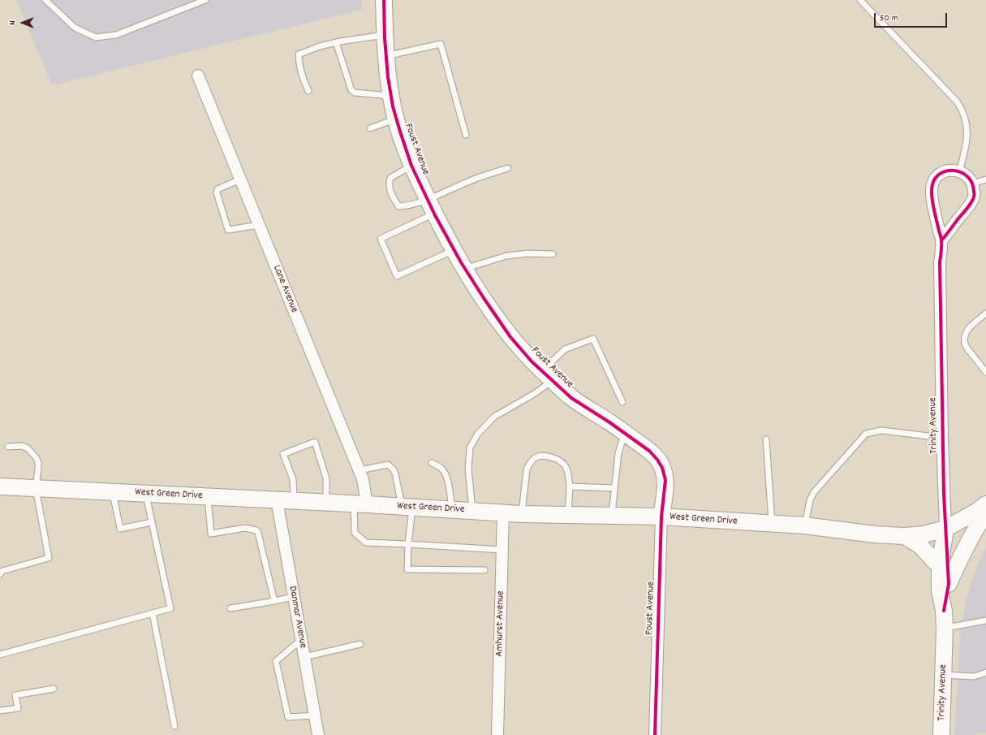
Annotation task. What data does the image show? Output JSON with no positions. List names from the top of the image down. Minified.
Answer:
{"streets":{"main road":["Foust Avenue","Trinity Avenue","West Green Drive"],"street":["Lane Avenue","Danmar Avenue","Amhurst Avenue"]},"crossings":[["Foust Avenue","West Green Drive"],["Lane Avenue","West Green Drive"],["Trinity Avenue","West Green Drive"],["West Green Drive","Danmar Avenue"],["West Green Drive","Amhurst Avenue"]],"scale_bar":"50 m","north":"left"}
